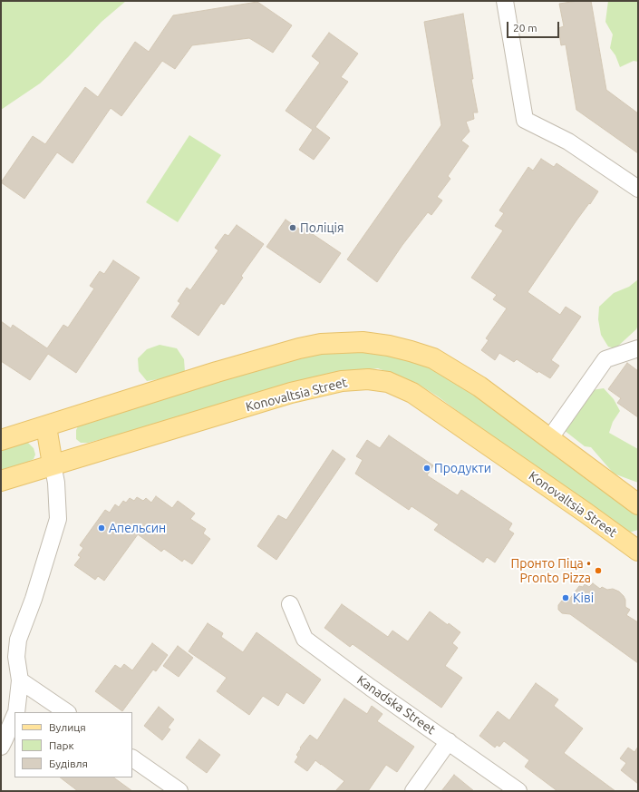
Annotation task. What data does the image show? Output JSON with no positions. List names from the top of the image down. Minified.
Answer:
{"streets":{"main road":["Konovaltsia Street"],"street":["Kanadska Street"]},"places":["Поліція","Продукти","Апельсин","Пронто Піца • Pronto Pizza","Ківі"],"legend":["Вулиця","Парк","Будівля"],"scale_bar":"20 m"}
